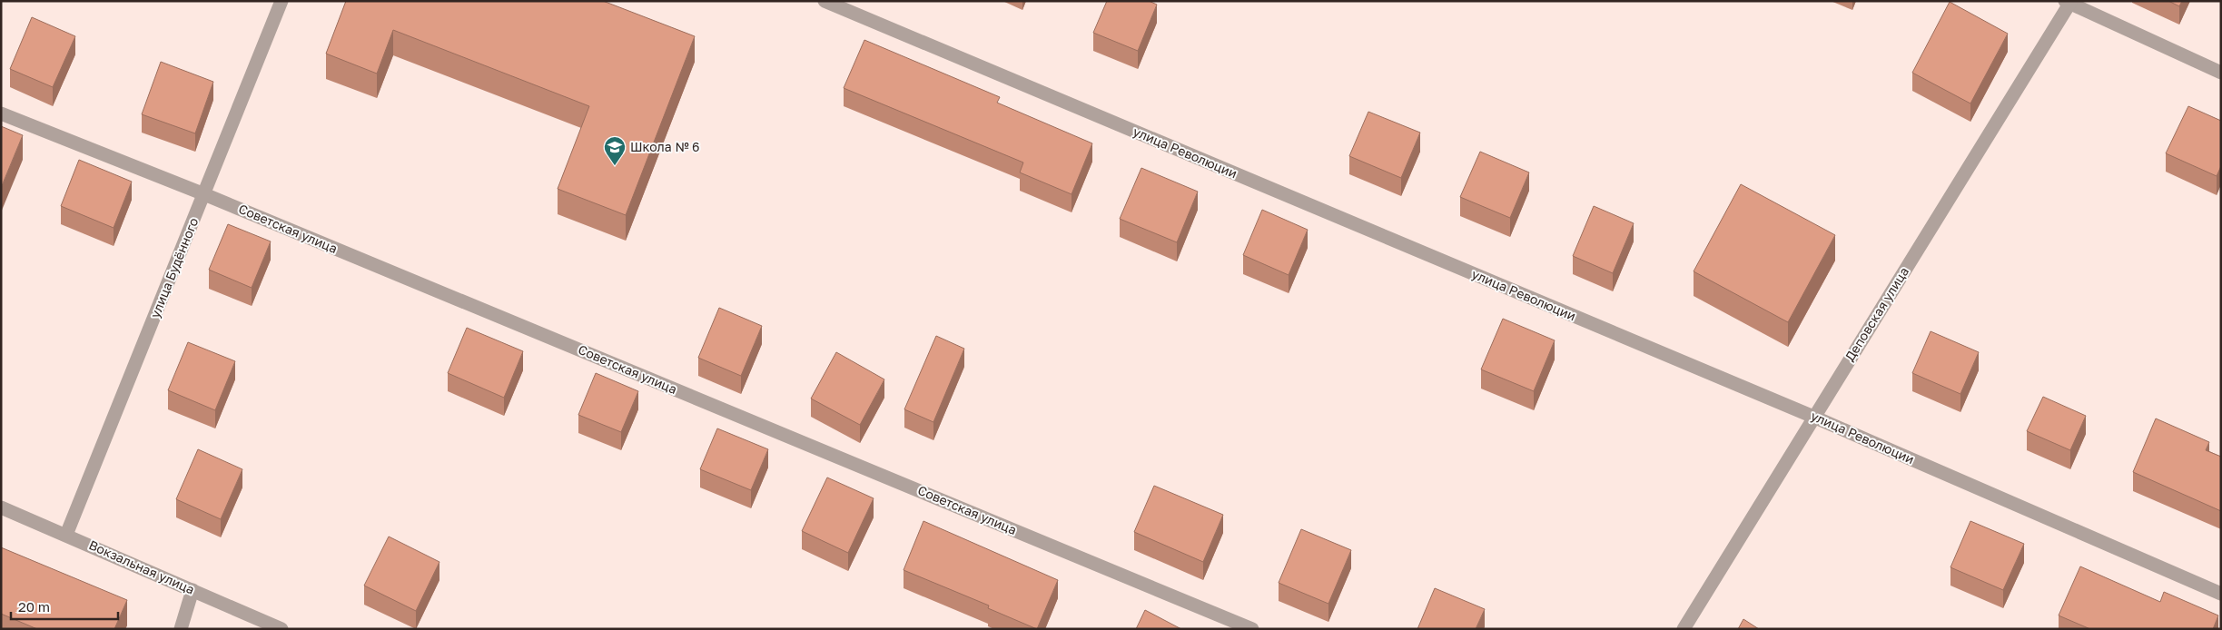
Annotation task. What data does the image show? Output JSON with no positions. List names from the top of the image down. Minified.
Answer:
{"streets":{"street":["улица Революции","Советская улица","улица Будённого","Деповская улица","Вокзальная улица"]},"crossings":[["улица Революции","Деповская улица"],["Советская улица","улица Будённого"],["улица Будённого","Вокзальная улица"]],"places":{"school or university":["Школа № 6"]},"scale_bar":"20 m"}
